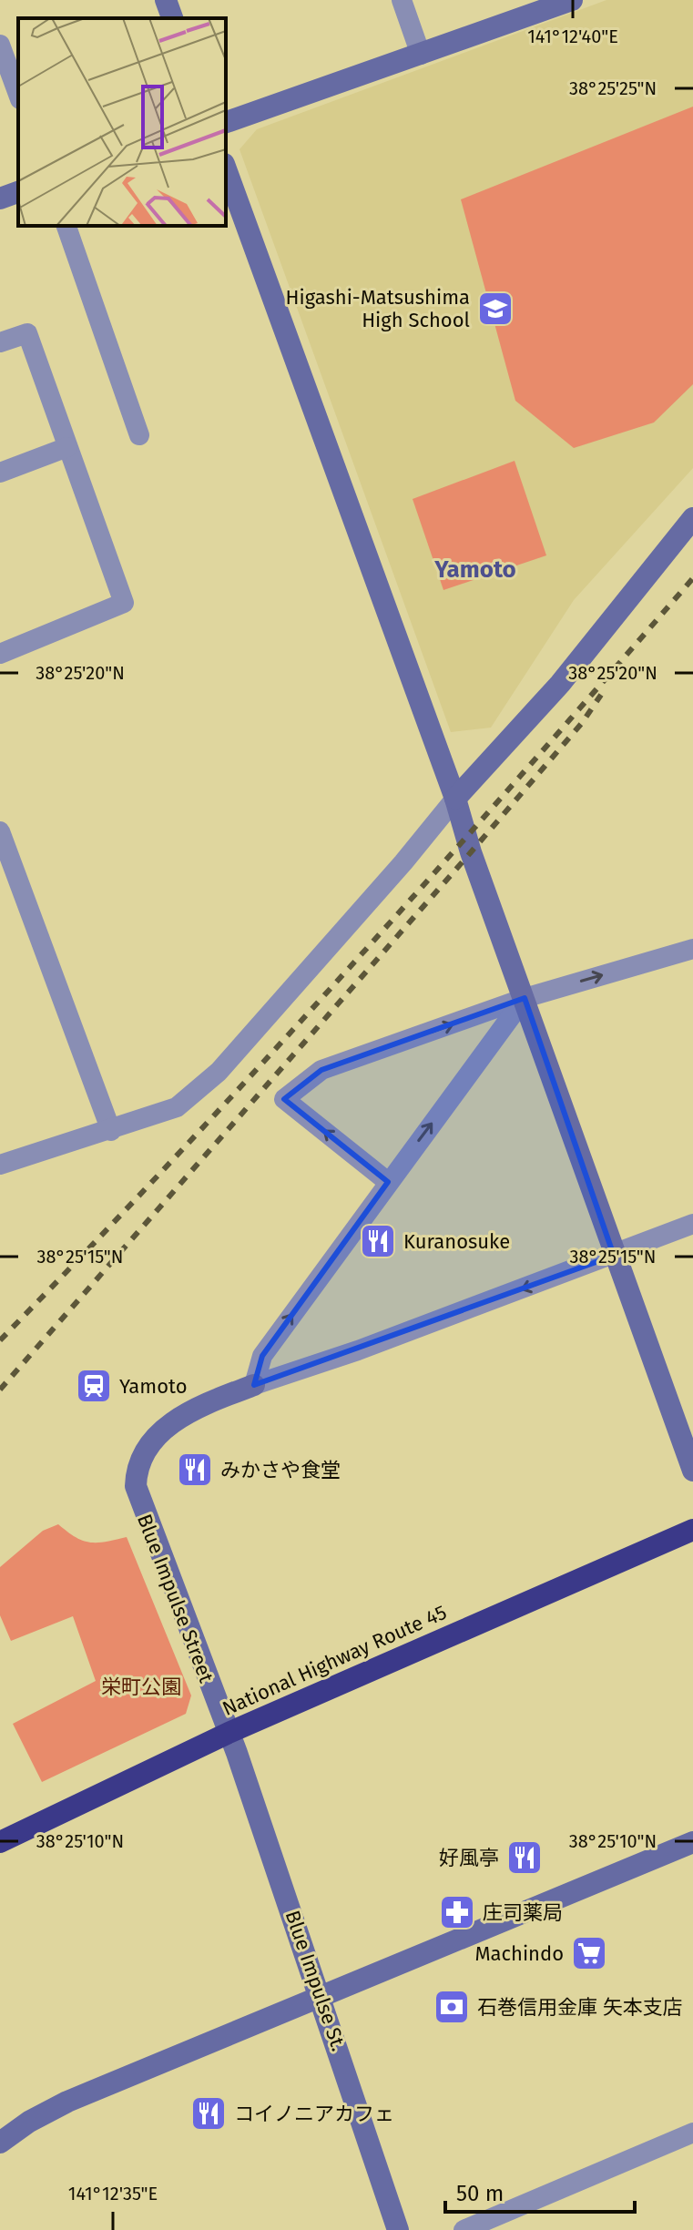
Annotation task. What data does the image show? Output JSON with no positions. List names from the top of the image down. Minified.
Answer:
{"streets":{"highway":["National Highway Route 45"],"street":["Blue Impulse Street","Blue Impulse St."]},"crossings":[["Blue Impulse Street","National Highway Route 45"],["Blue Impulse Street","Blue Impulse St."],["National Highway Route 45","Blue Impulse St."]],"districts":["Yamoto"],"parks":["栄町公園"],"places":{"school or university":["Higashi-Matsushima High School"],"restaurant":["Kuranosuke","みかさや食堂","好風亭","コイノニアカフェ"],"station":["Yamoto"],"pharmacy":["庄司薬局"],"supermarket":["Machindo"],"bank":["石巻信用金庫 矢本支店"]},"scale_bar":"50 m","coordinates":["141°12'40\"E","38°25'25\"N","38°25'20\"N","38°25'15\"N","38°25'10\"N","141°12'35\"E"]}
